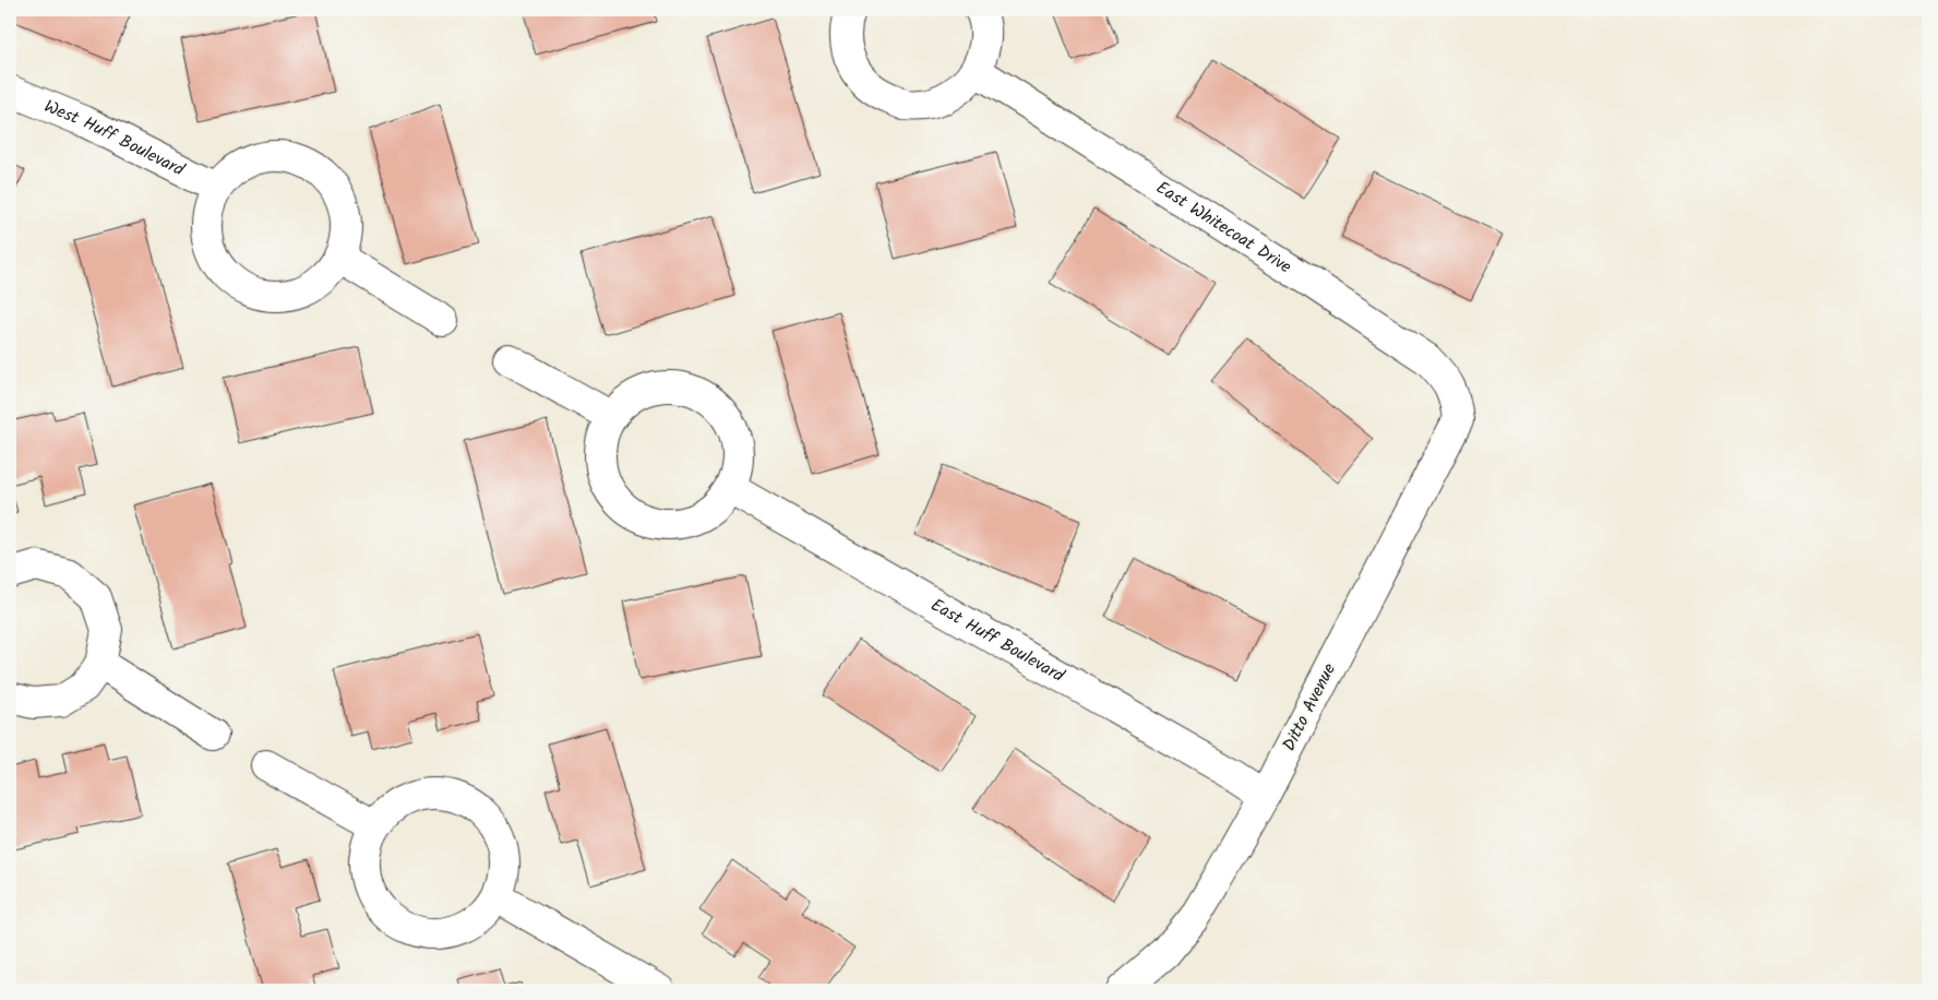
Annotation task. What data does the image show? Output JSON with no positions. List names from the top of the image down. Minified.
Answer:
{"streets":{"street":["West Huff Boulevard","East Whitecoat Drive","East Huff Boulevard","Ditto Avenue"]},"crossings":[["East Whitecoat Drive","Ditto Avenue"],["East Huff Boulevard","Ditto Avenue"]]}
